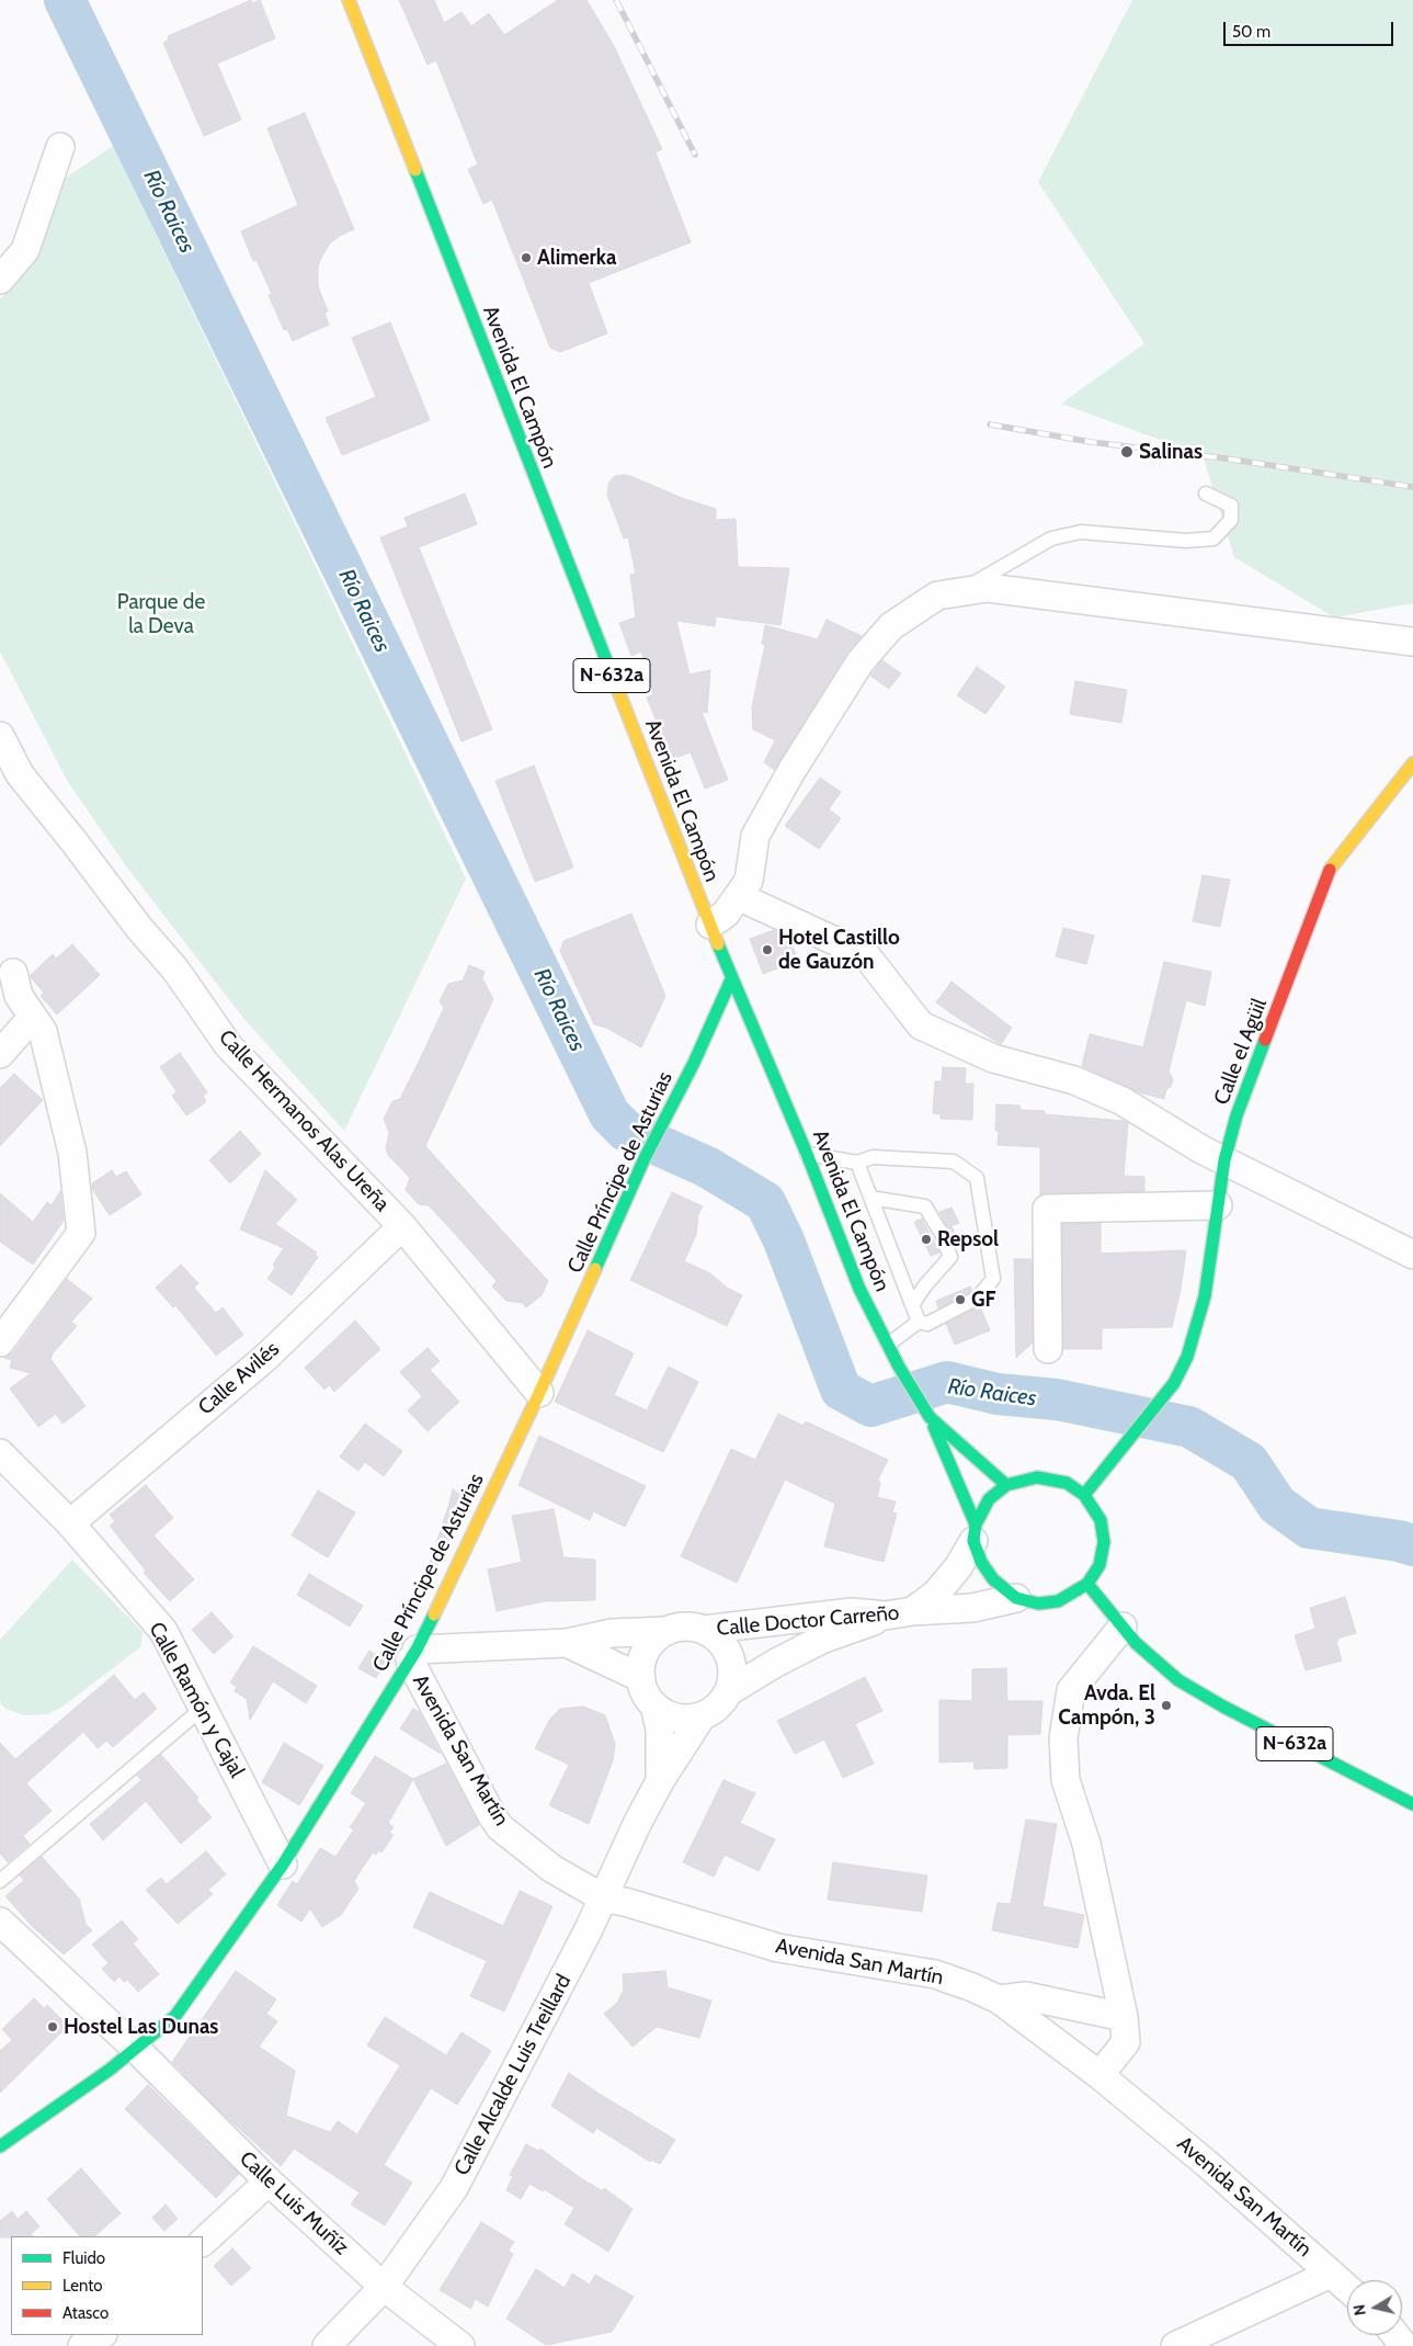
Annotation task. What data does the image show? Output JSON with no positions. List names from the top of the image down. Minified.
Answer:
{"streets":{"main road":["Avenida El Campón","N-632a","Calle el Agüil","Calle Príncipe de Asturias"],"street":["Calle Hermanos Alas Ureña","Calle Avilés","Calle Doctor Carreño","Calle Ramón y Cajal","Avenida San Martín","Calle Alcalde Luis Treillard","Calle Luis Muñíz"]},"crossings":[["Avenida El Campón","N-632a"],["Avenida El Campón","Calle el Agüil"],["Avenida El Campón","Calle Príncipe de Asturias"],["N-632a","Calle el Agüil"],["Calle Hermanos Alas Ureña","Calle Príncipe de Asturias"],["Calle Hermanos Alas Ureña","Calle Avilés"],["Calle Príncipe de Asturias","Calle Ramón y Cajal"],["Calle Príncipe de Asturias","Avenida San Martín"],["Calle Príncipe de Asturias","Calle Luis Muñíz"],["Calle Avilés","Calle Ramón y Cajal"],["Calle Doctor Carreño","Calle Alcalde Luis Treillard"],["Avenida San Martín","Calle Alcalde Luis Treillard"],["Calle Alcalde Luis Treillard","Calle Luis Muñíz"]],"water":["Río Raices"],"parks":["Parque de la Deva"],"places":["Alimerka","Salinas","Hotel Castillo de Gauzón","Repsol","GF","Avda. El Campón, 3","Hostel Las Dunas"],"legend":["Fluido","Lento","Atasco"],"scale_bar":"50 m","north":"left"}
